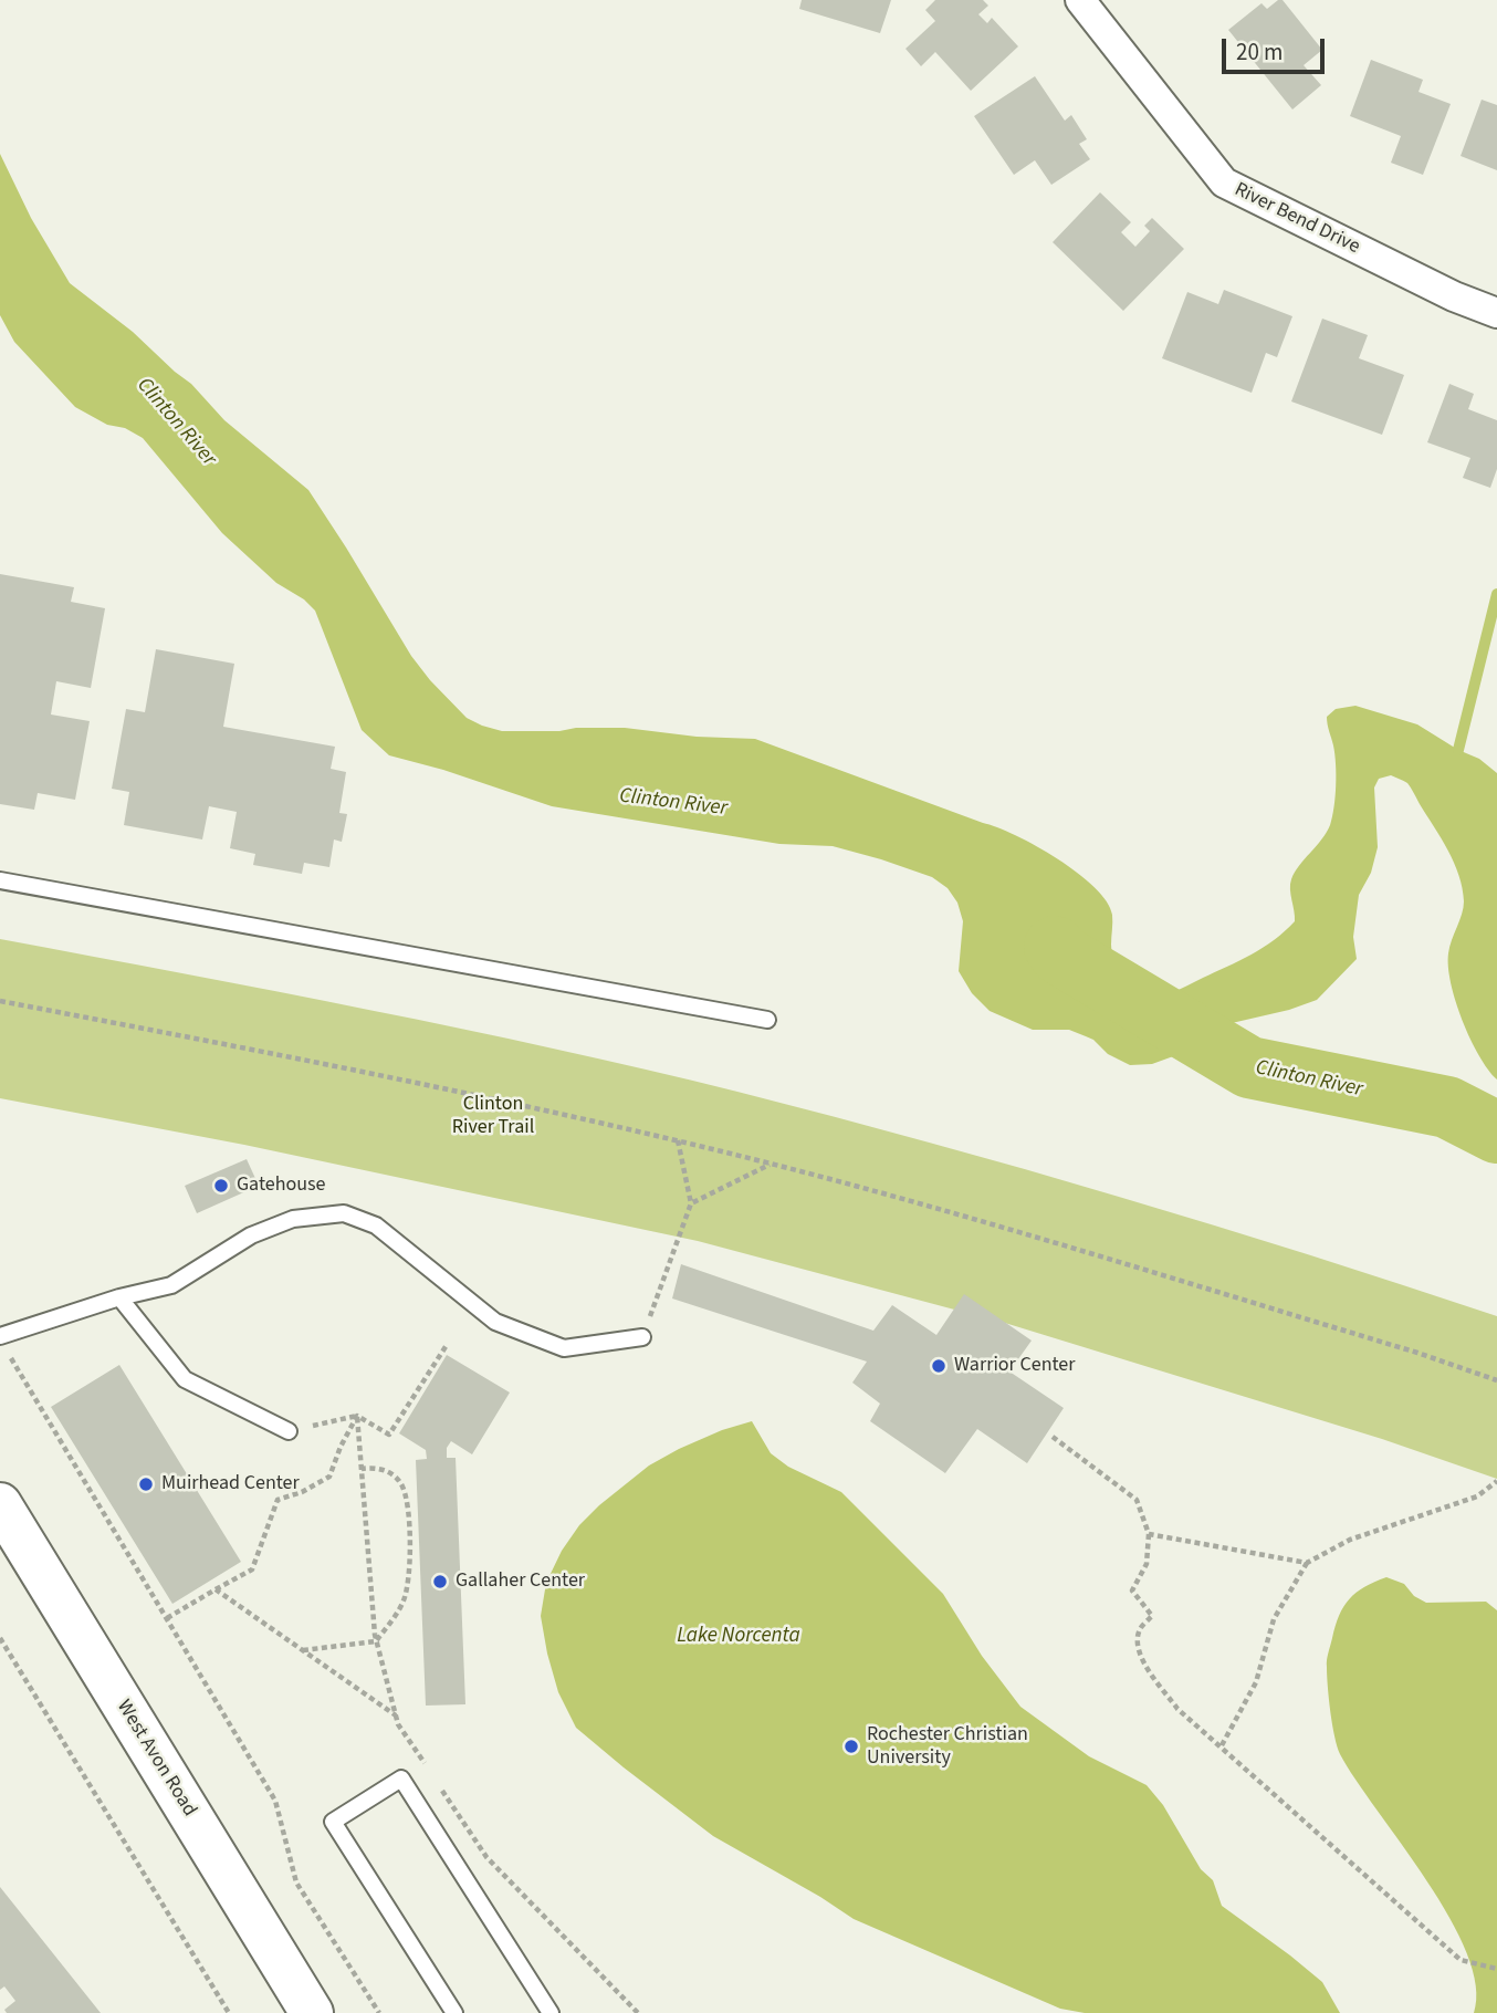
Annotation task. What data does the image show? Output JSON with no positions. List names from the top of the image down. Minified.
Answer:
{"streets":{"main road":["West Avon Road"],"street":["River Bend Drive"]},"water":["Clinton River","Lake Norcenta"],"parks":["Clinton River Trail"],"places":["Gatehouse","Warrior Center","Muirhead Center","Gallaher Center","Rochester Christian University"],"scale_bar":"20 m"}
